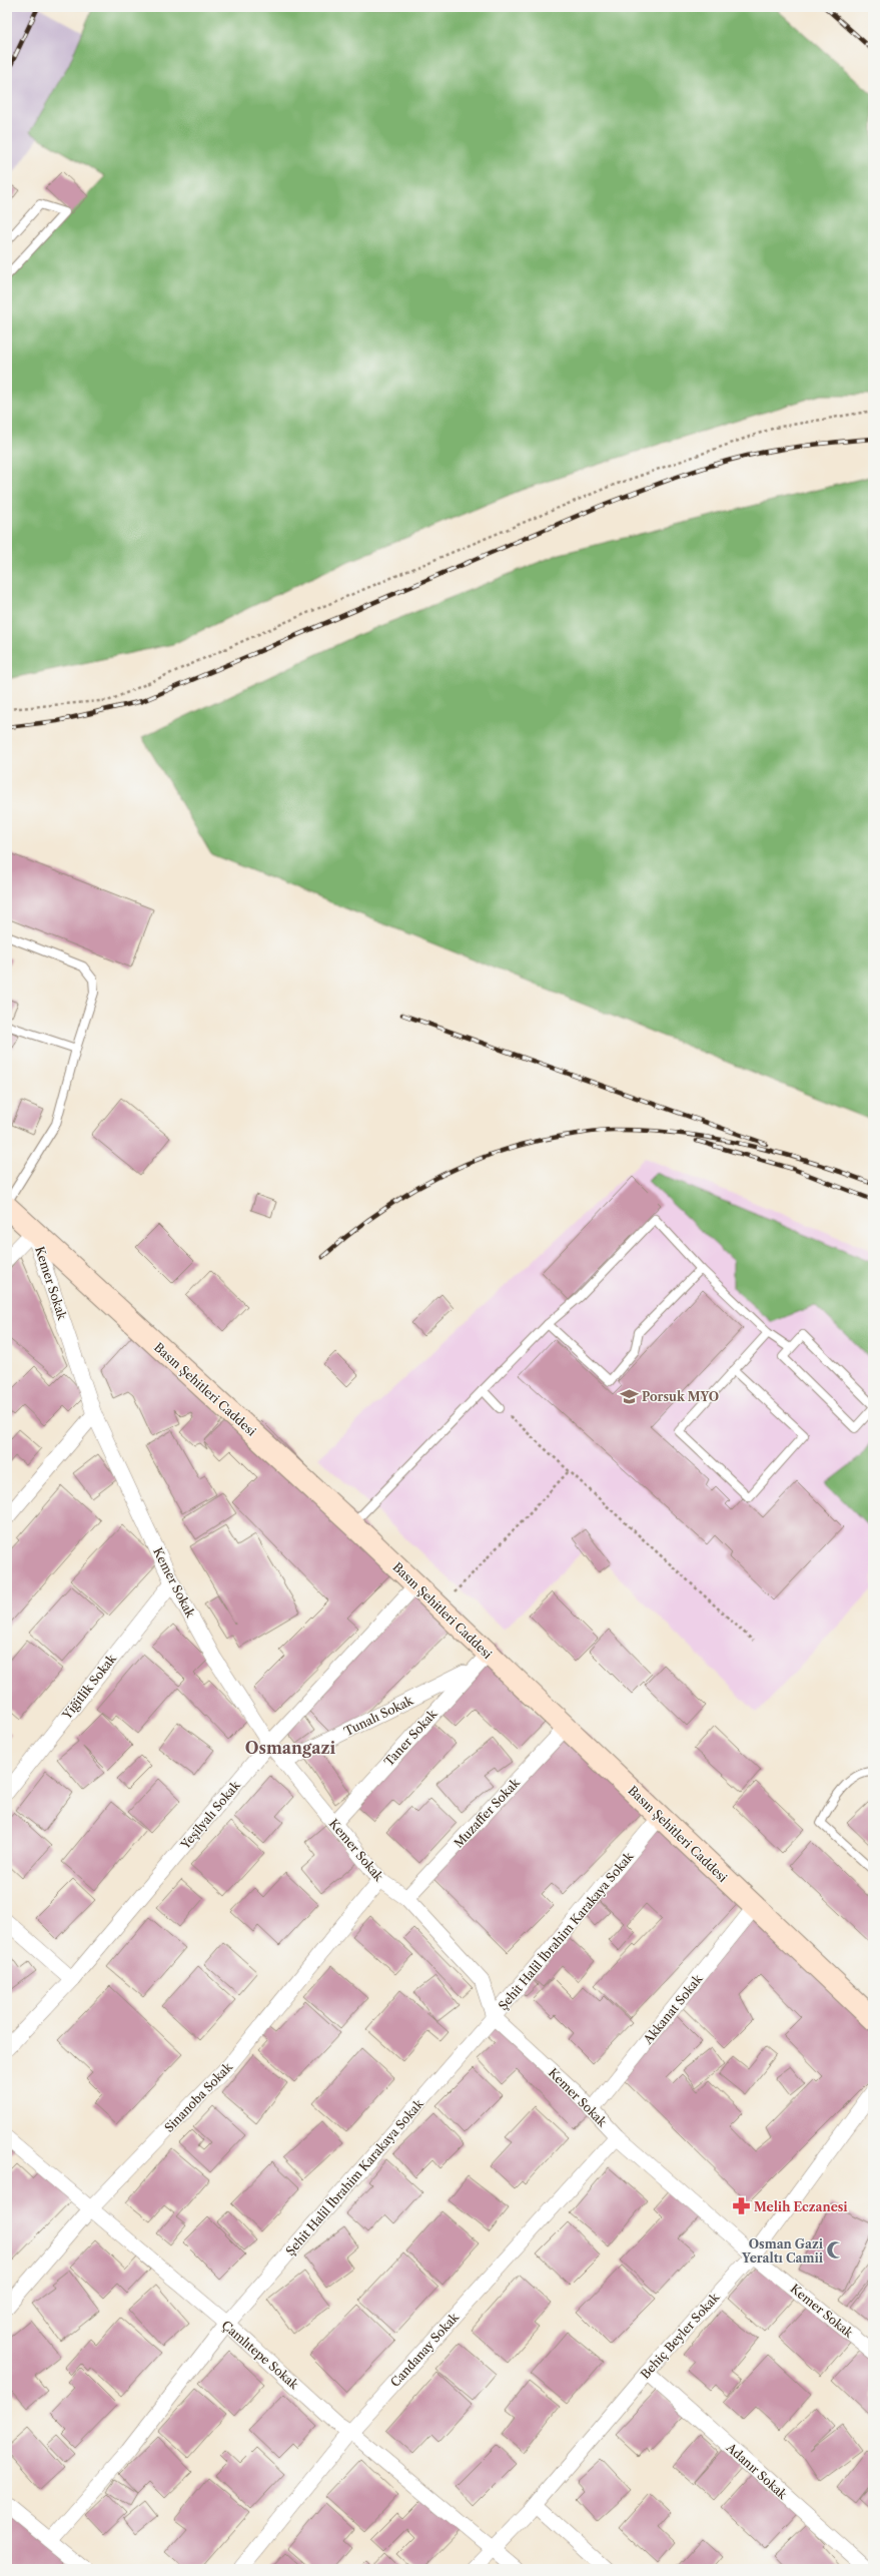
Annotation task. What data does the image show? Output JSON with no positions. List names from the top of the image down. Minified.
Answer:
{"streets":{"main road":["Basın Şehitleri Caddesi"],"street":["Kemer Sokak","Yiğitlik Sokak","Tunalı Sokak","Taner Sokak","Muzaffer Sokak","Yeşilyalı Sokak","Şehit Halil İbrahim Karakaya Sokak","Akkanat Sokak","Sinanoba Sokak","Behiç Beyler Sokak","Candanay Sokak","Çamlıtepe Sokak","Adanır Sokak"]},"crossings":[["Kemer Sokak","Basın Şehitleri Caddesi"],["Kemer Sokak","Yiğitlik Sokak"],["Kemer Sokak","Tunalı Sokak"],["Kemer Sokak","Taner Sokak"],["Kemer Sokak","Muzaffer Sokak"],["Kemer Sokak","Yeşilyalı Sokak"],["Kemer Sokak","Şehit Halil İbrahim Karakaya Sokak"],["Kemer Sokak","Akkanat Sokak"],["Kemer Sokak","Sinanoba Sokak"],["Kemer Sokak","Behiç Beyler Sokak"],["Kemer Sokak","Candanay Sokak"],["Basın Şehitleri Caddesi","Taner Sokak"],["Basın Şehitleri Caddesi","Muzaffer Sokak"],["Basın Şehitleri Caddesi","Yeşilyalı Sokak"],["Basın Şehitleri Caddesi","Şehit Halil İbrahim Karakaya Sokak"],["Basın Şehitleri Caddesi","Akkanat Sokak"],["Tunalı Sokak","Taner Sokak"],["Şehit Halil İbrahim Karakaya Sokak","Çamlıtepe Sokak"],["Sinanoba Sokak","Çamlıtepe Sokak"],["Behiç Beyler Sokak","Çamlıtepe Sokak"],["Behiç Beyler Sokak","Adanır Sokak"],["Candanay Sokak","Çamlıtepe Sokak"]],"districts":["Osmangazi"],"places":{"school or university":["Porsuk MYO"],"pharmacy":["Melih Eczanesi"],"mosque":["Osman Gazi Yeraltı Camii"]}}
